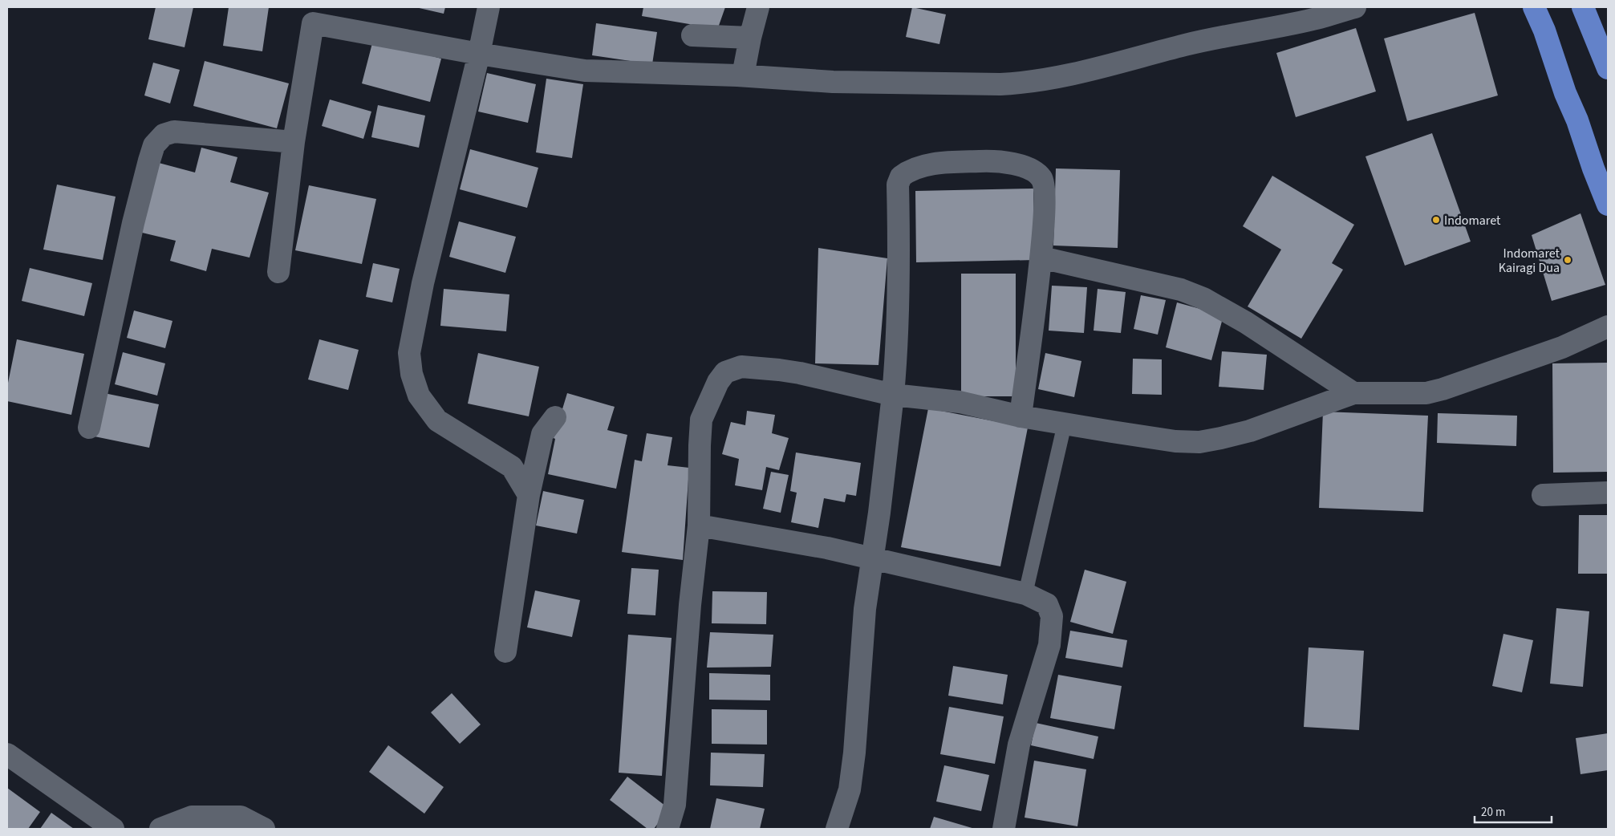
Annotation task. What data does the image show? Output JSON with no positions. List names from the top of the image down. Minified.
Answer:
{"places":["Indomaret","Indomaret Kairagi Dua"],"scale_bar":"20 m"}
